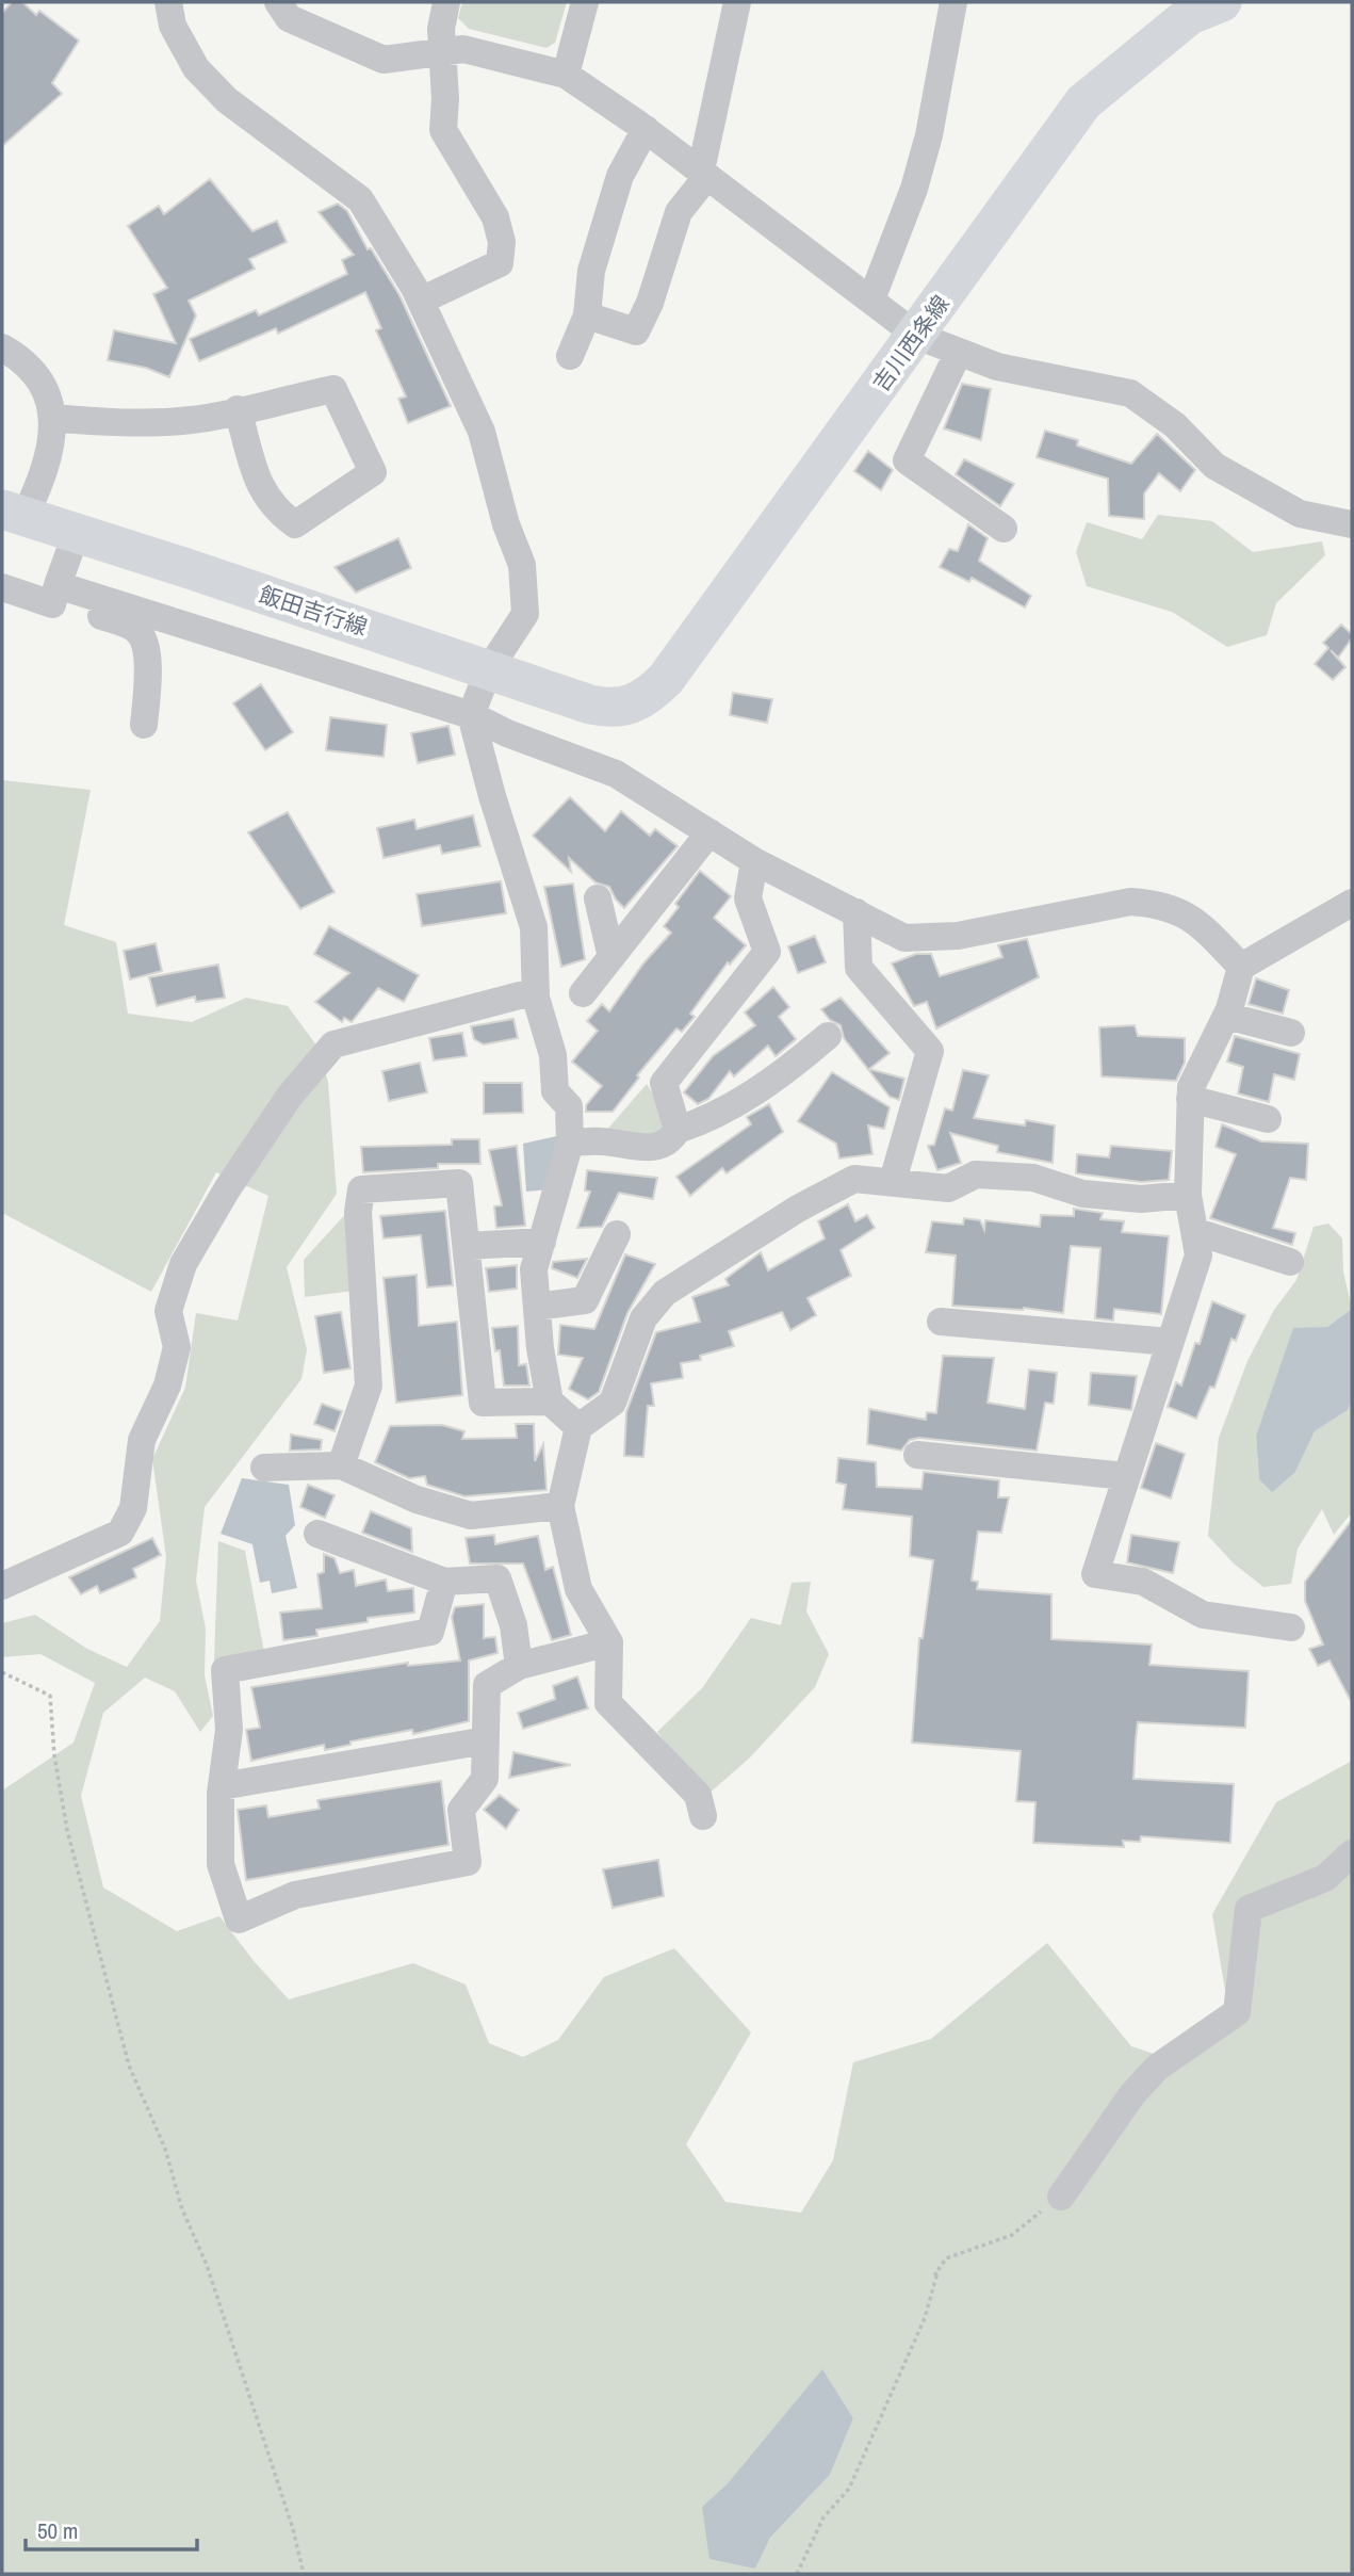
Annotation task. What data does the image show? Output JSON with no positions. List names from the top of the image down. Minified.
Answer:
{"streets":{"main road":["吉川西条線","飯田吉行線"]},"crossings":[["吉川西条線","飯田吉行線"]],"scale_bar":"50 m"}
